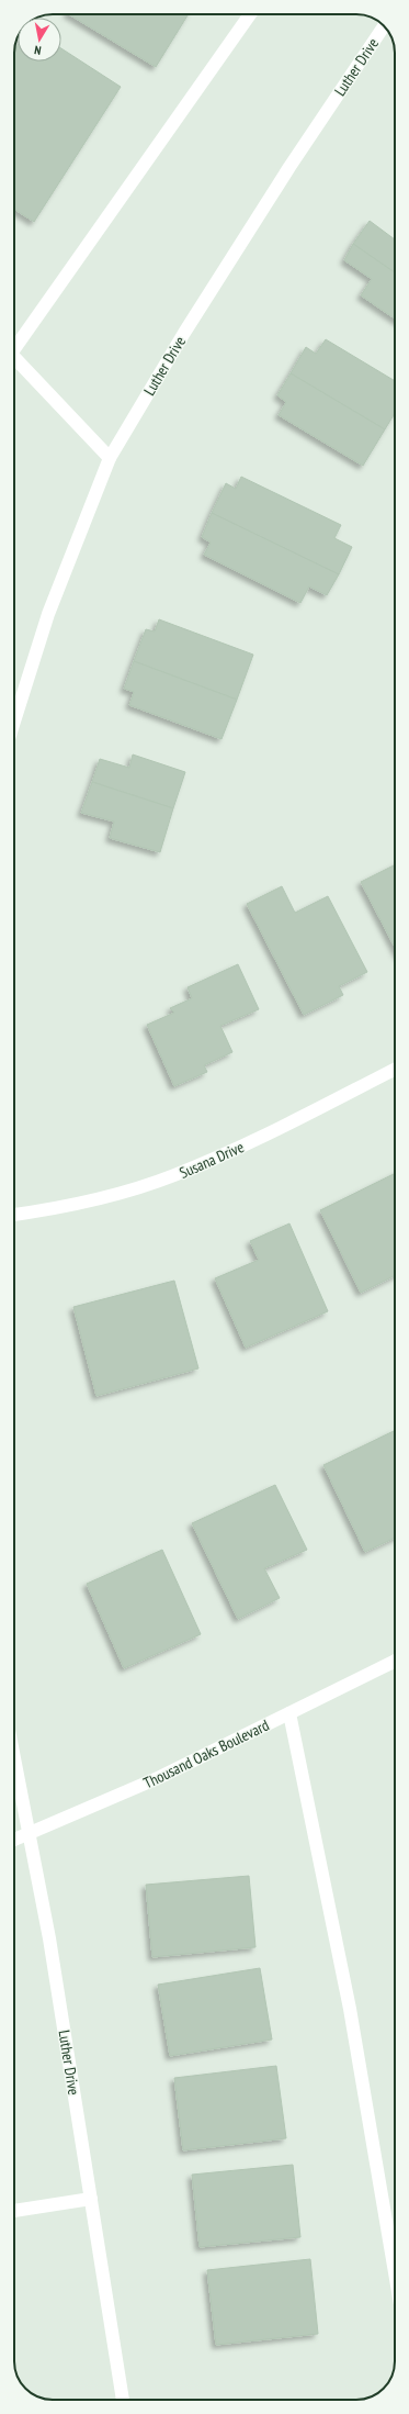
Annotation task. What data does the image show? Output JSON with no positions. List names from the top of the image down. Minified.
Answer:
{"streets":{"street":["Luther Drive","Susana Drive","Thousand Oaks Boulevard"]},"crossings":[["Luther Drive","Thousand Oaks Boulevard"]],"north":"bottom"}
